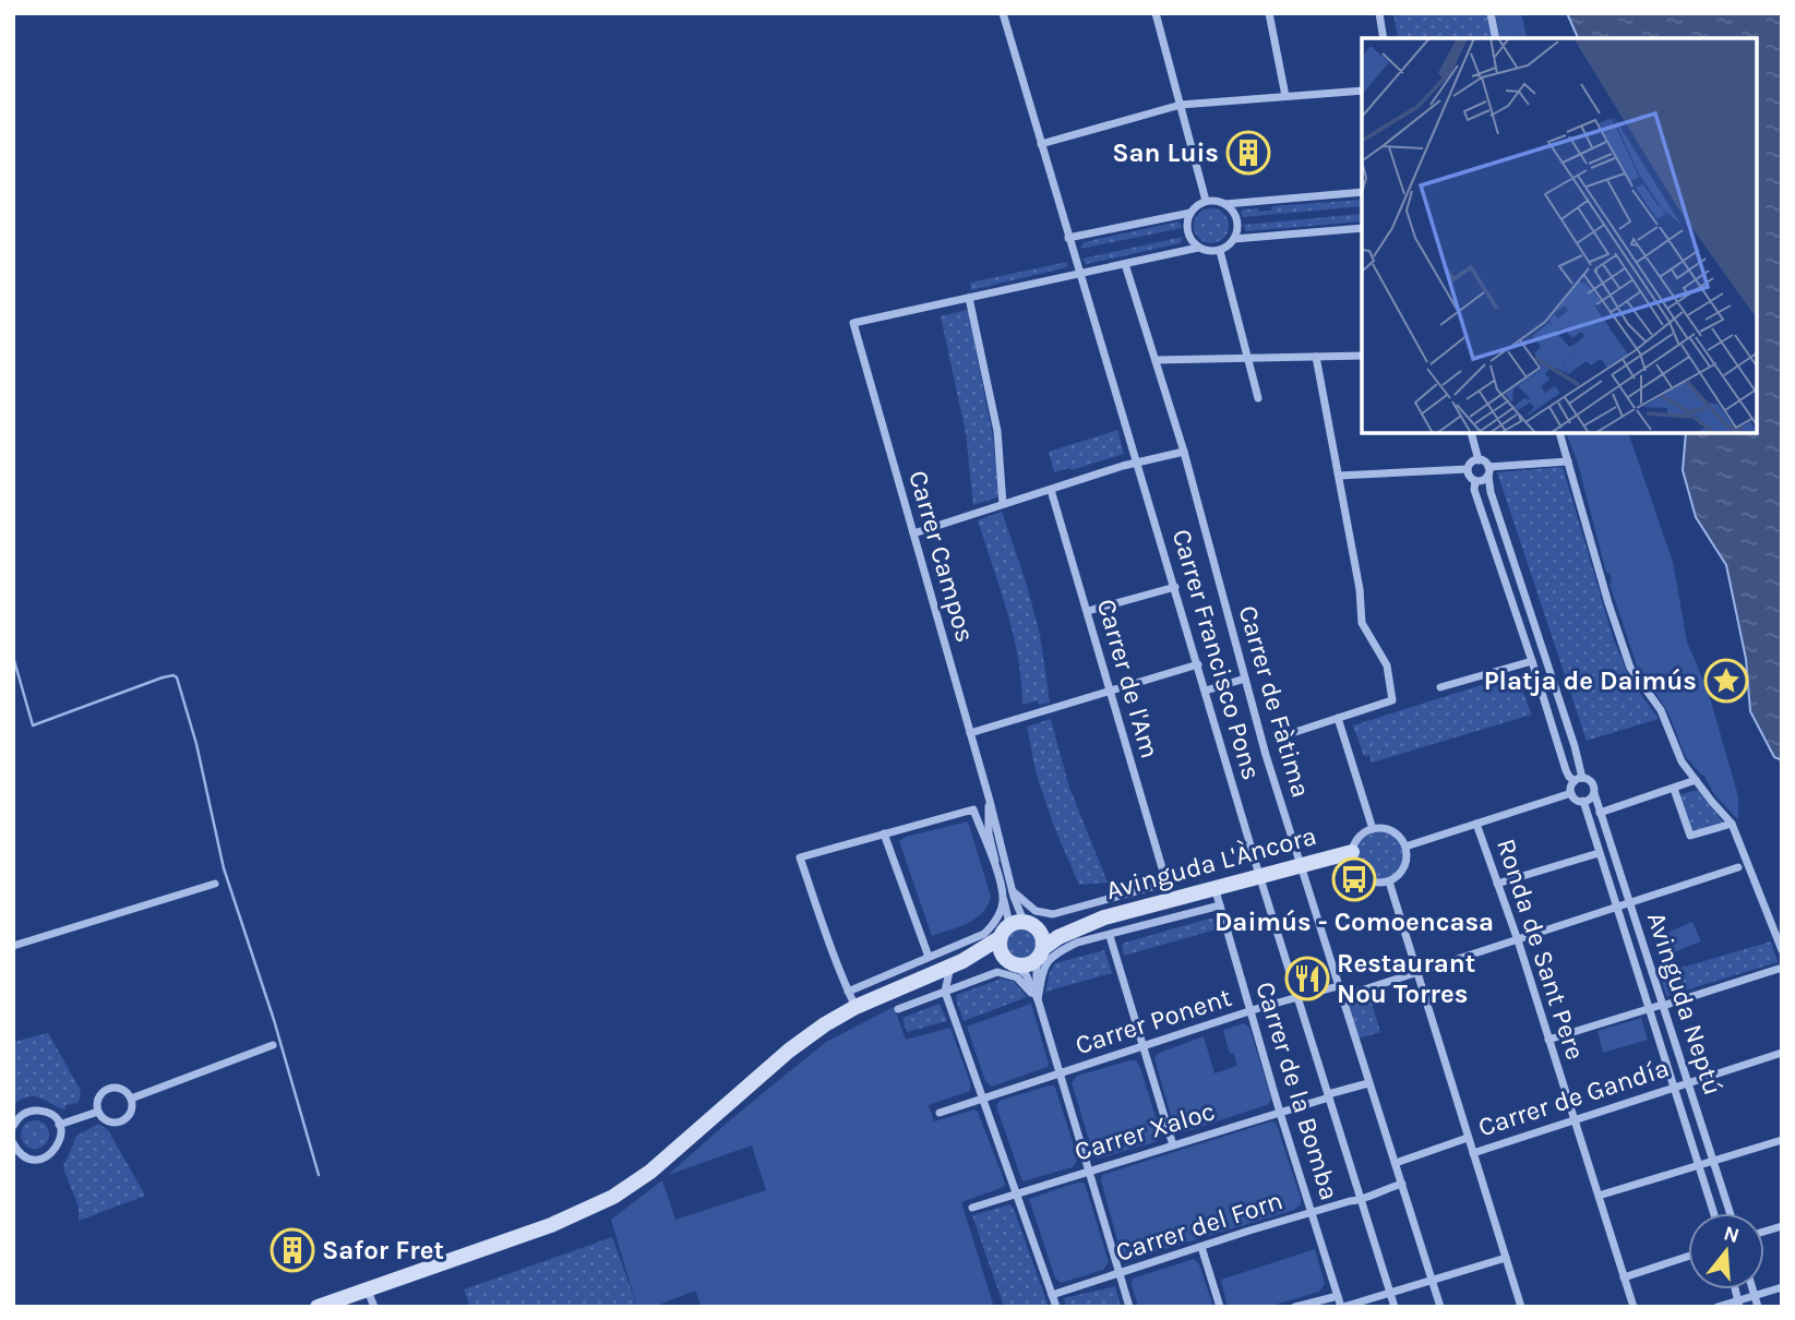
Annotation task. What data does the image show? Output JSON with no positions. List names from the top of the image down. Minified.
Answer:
{"streets":{"street":["Carrer Campos","Carrer Francisco Pons","Carrer de l'Am","Carrer de Fàtima","Avinguda L'Àncora","Ronda de Sant Pere","Avinguda Neptú","Carrer Ponent","Carrer de la Bomba","Carrer de Gandía","Carrer Xaloc","Carrer del Forn"]},"crossings":[["Carrer Francisco Pons","Avinguda L'Àncora"],["Carrer Francisco Pons","Carrer Ponent"],["Carrer Francisco Pons","Carrer Xaloc"],["Carrer Francisco Pons","Carrer del Forn"],["Carrer de Fàtima","Avinguda L'Àncora"],["Carrer de Fàtima","Carrer Ponent"],["Carrer de Fàtima","Carrer Xaloc"],["Carrer de Fàtima","Carrer del Forn"],["Avinguda L'Àncora","Carrer de la Bomba"],["Ronda de Sant Pere","Carrer de Gandía"],["Avinguda Neptú","Carrer de Gandía"],["Carrer Ponent","Carrer de la Bomba"],["Carrer de la Bomba","Carrer Xaloc"],["Carrer de la Bomba","Carrer del Forn"]],"places":{"building":["San Luis","Safor Fret"],"place":["Platja de Daimús"],"bus stop":["Daimús - Comoencasa"],"restaurant":["Restaurant Nou Torres"]},"north":"top"}
